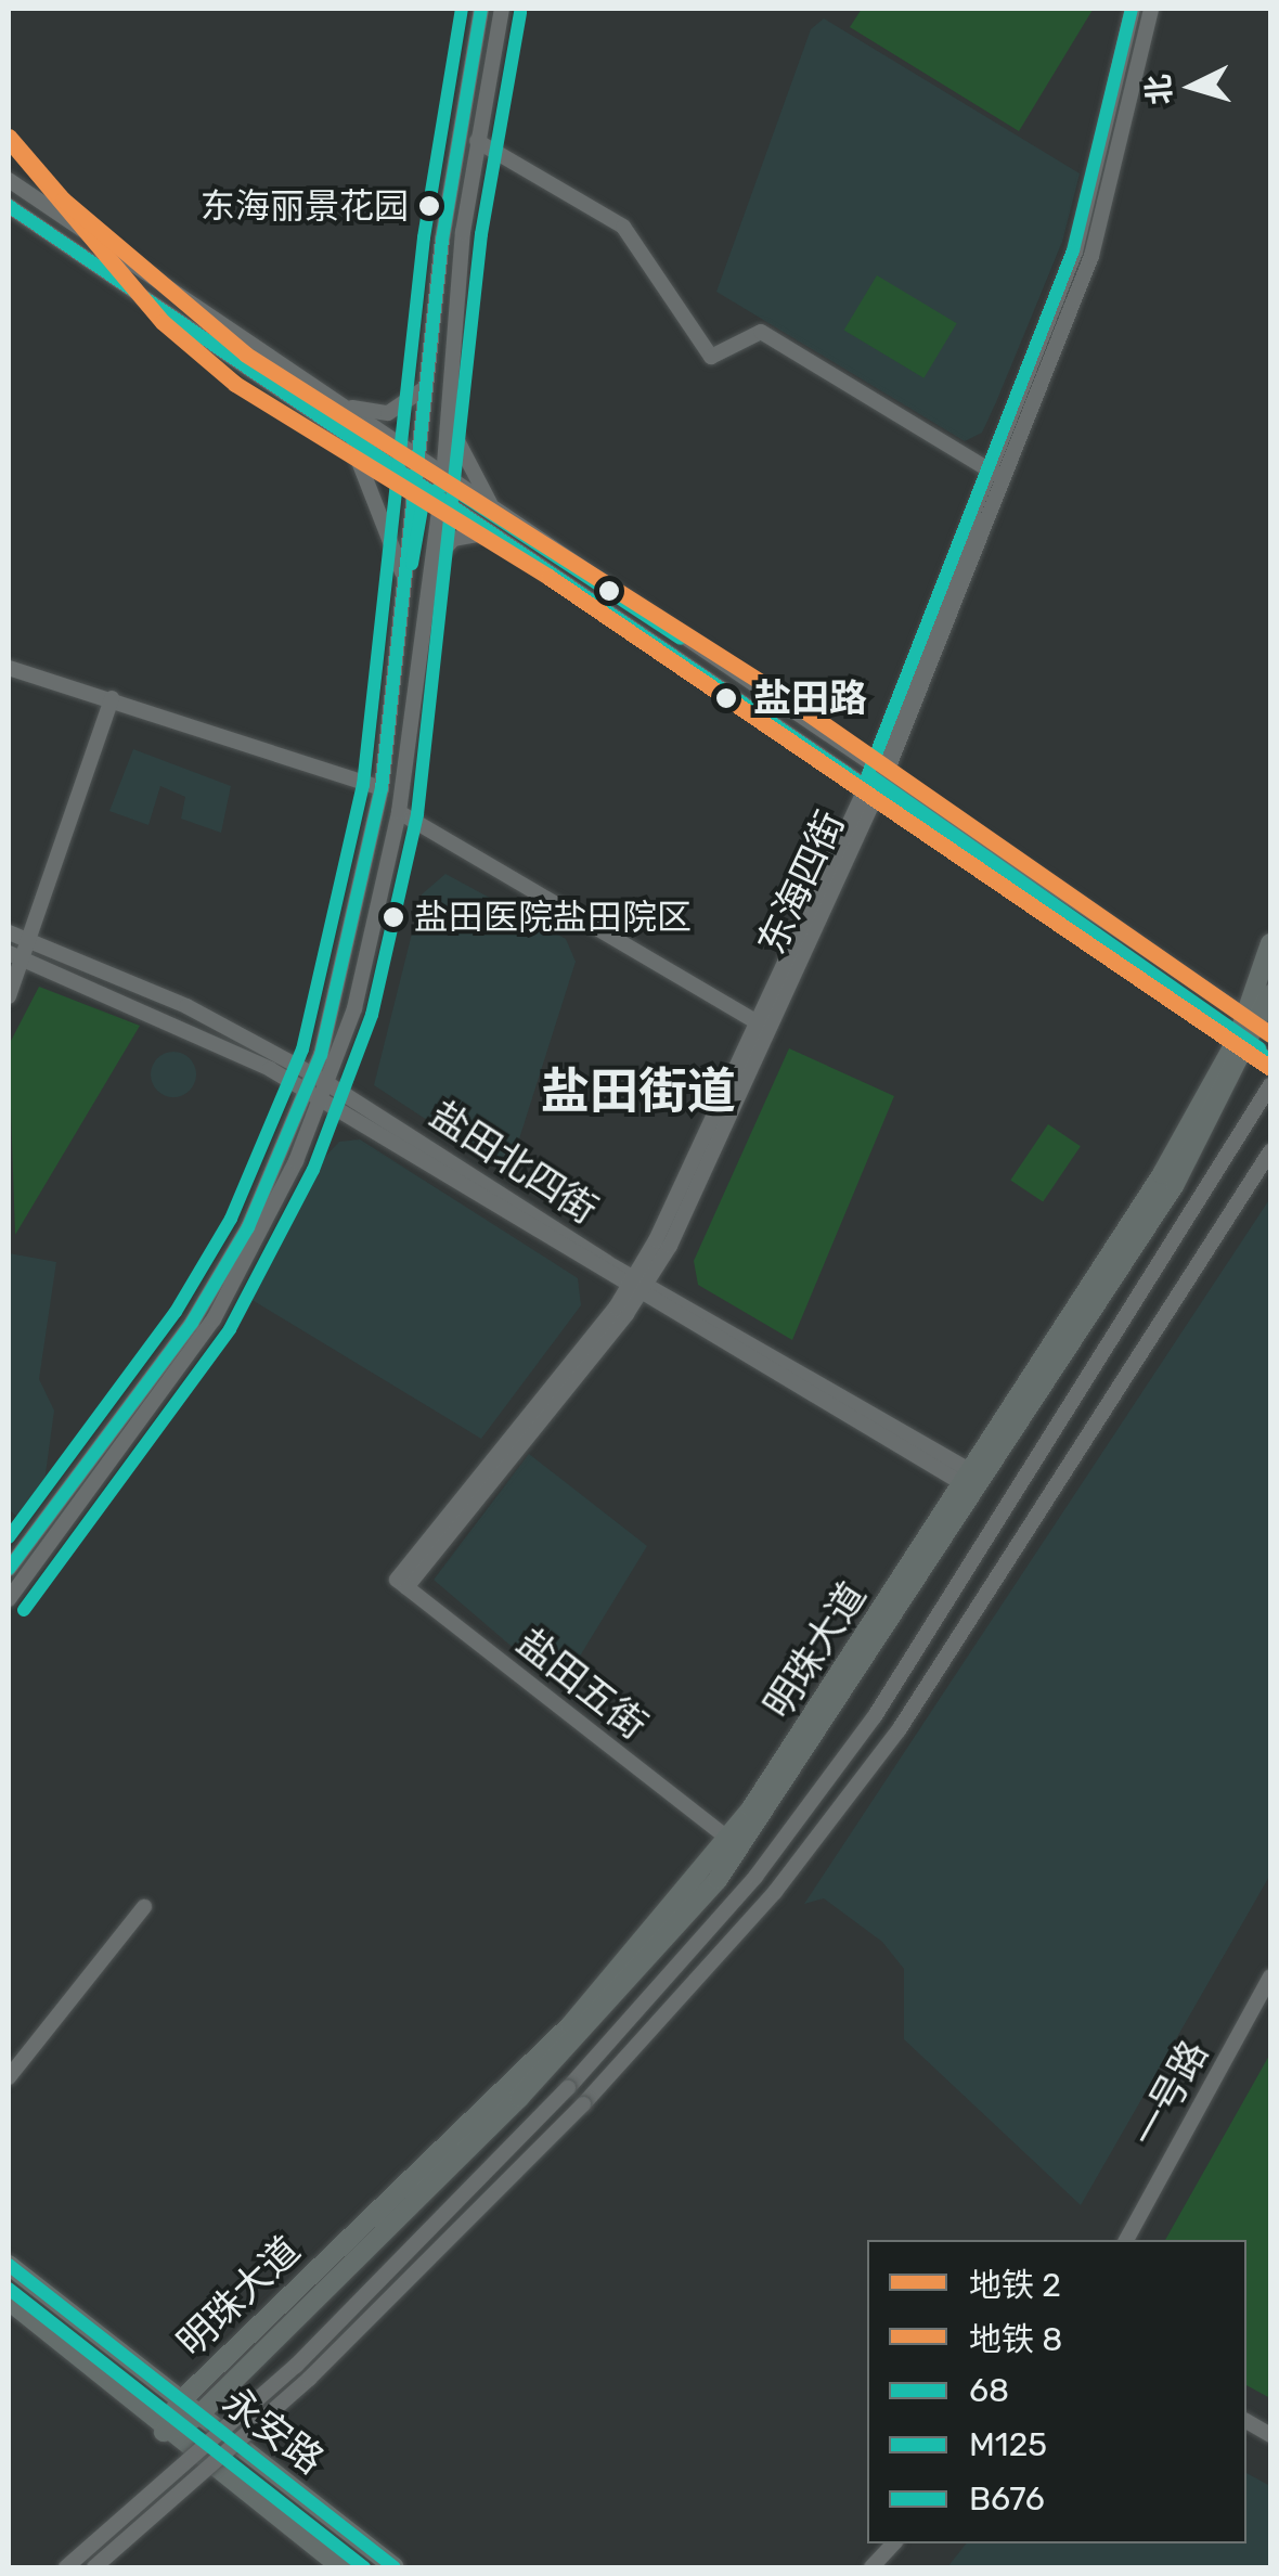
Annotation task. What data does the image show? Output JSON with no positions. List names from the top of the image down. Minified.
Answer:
{"streets":{"main road":["明珠大道","永安路"],"street":["东海四街","盐田北四街","盐田五街","一号路"]},"crossings":[["东海四街","盐田北四街"],["东海四街","盐田五街"],["盐田北四街","明珠大道"],["明珠大道","盐田五街"],["明珠大道","永安路"]],"districts":["盐田街道"],"places":["东海丽景花园","盐田路","盐田医院盐田院区"],"lines":["transit line 68","transit line M125","transit line B676","metro line 8","metro line 2"],"legend":["地铁 2","地铁 8","68","M125","B676"],"north":"left"}
